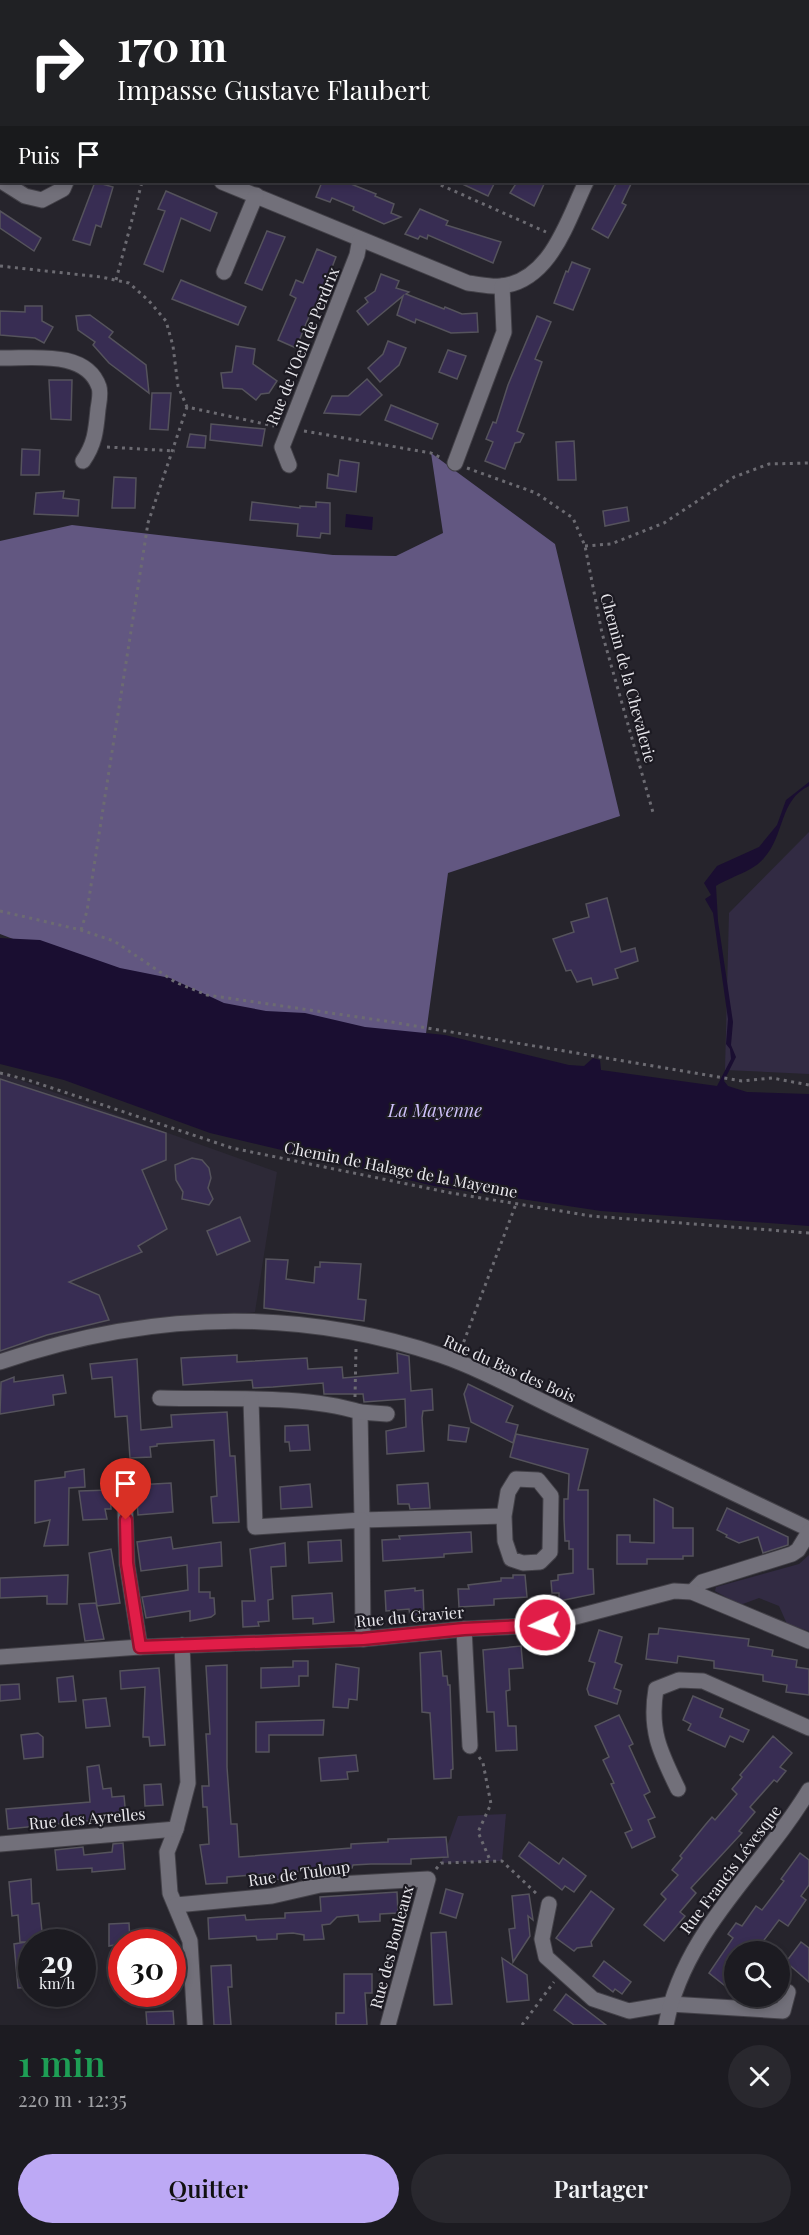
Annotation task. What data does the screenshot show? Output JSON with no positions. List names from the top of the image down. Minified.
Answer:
{"streets":{"street":["Rue de l'Oeil de Perdrix","Rue du Bas des Bois","Rue du Gravier","Rue des Ayrelles","Rue Francis Lévesque","Rue de Tuloup","Rue des Bouleaux"],"path":["Chemin de la Chevalerie","Chemin de Halage de la Mayenne"]},"crossings":[["Rue de l'Oeil de Perdrix","Chemin de la Chevalerie"],["Rue de Tuloup","Rue des Bouleaux"]],"water":["La Mayenne"],"page":{"turn":["170 m","Impasse Gustave Flaubert"],"then":"Puis","speed":"29 km/h","limit":"30","heading":["1 min","220 m · 12:35"],"buttons":["Quitter","Partager"]}}
